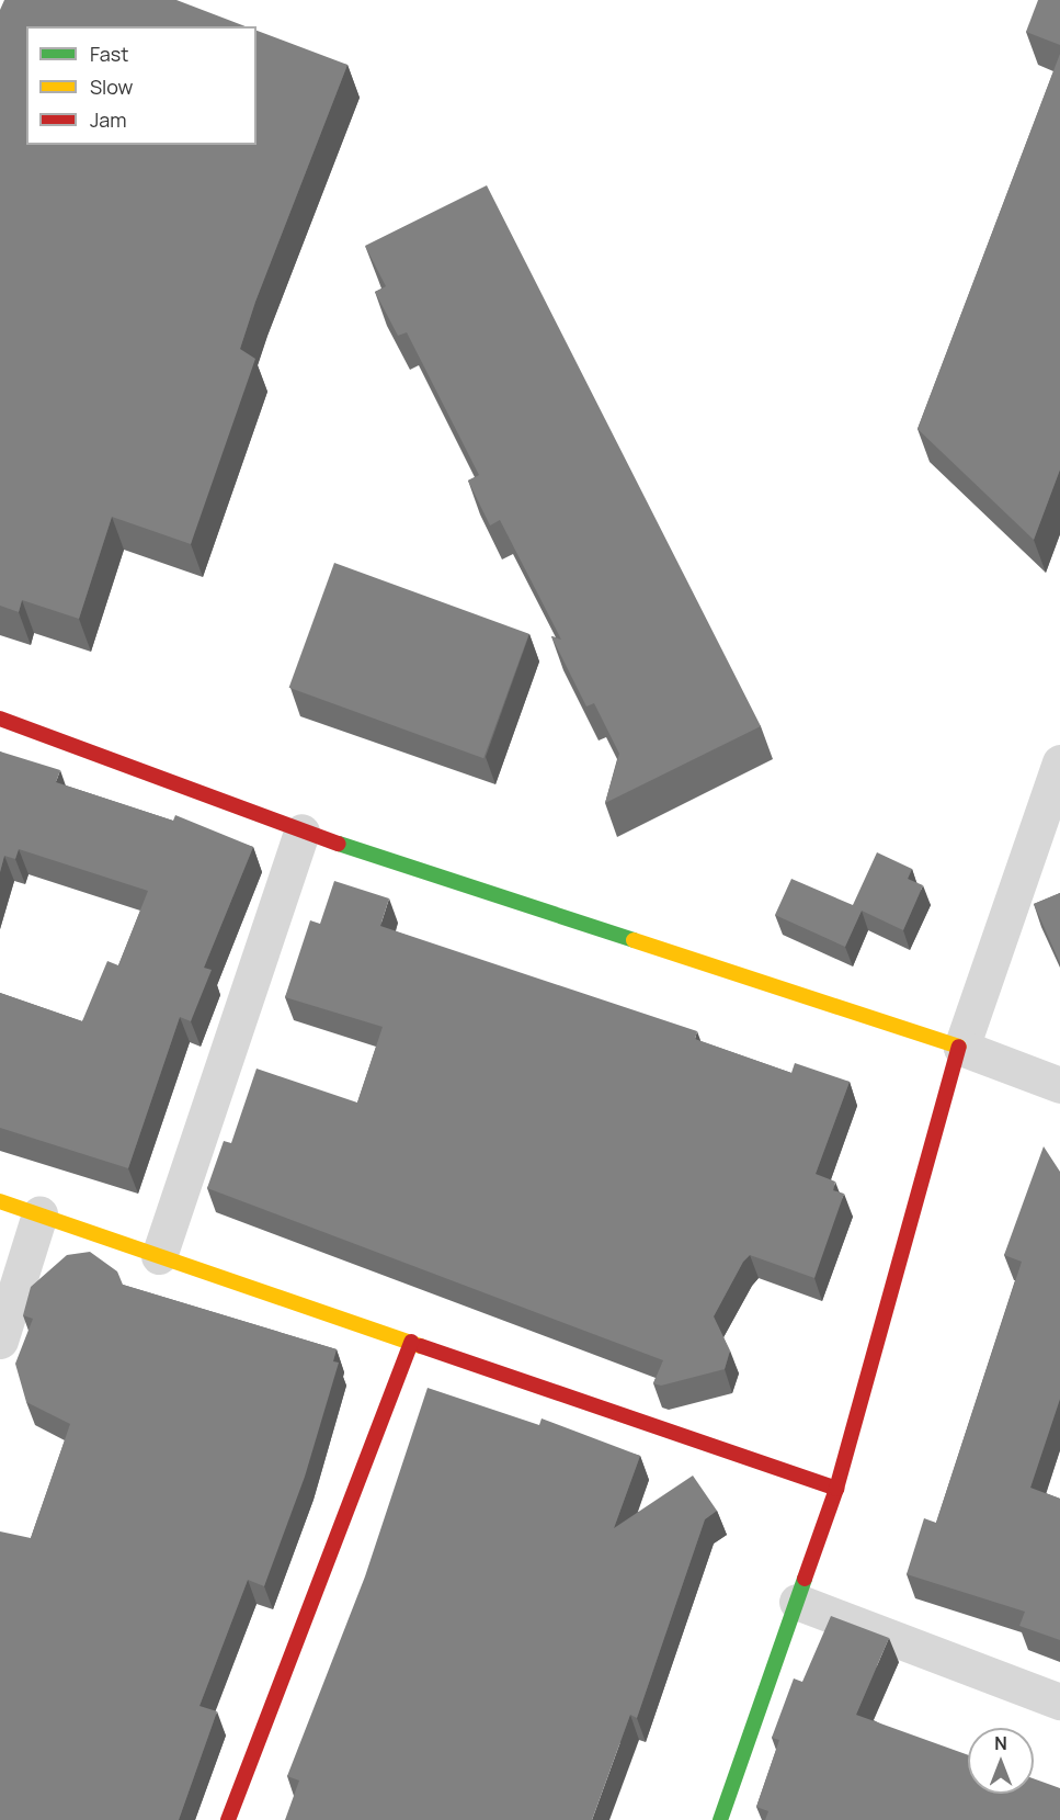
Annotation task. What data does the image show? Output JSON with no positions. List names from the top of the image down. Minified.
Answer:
{"legend":["Fast","Slow","Jam"],"north":"top"}
